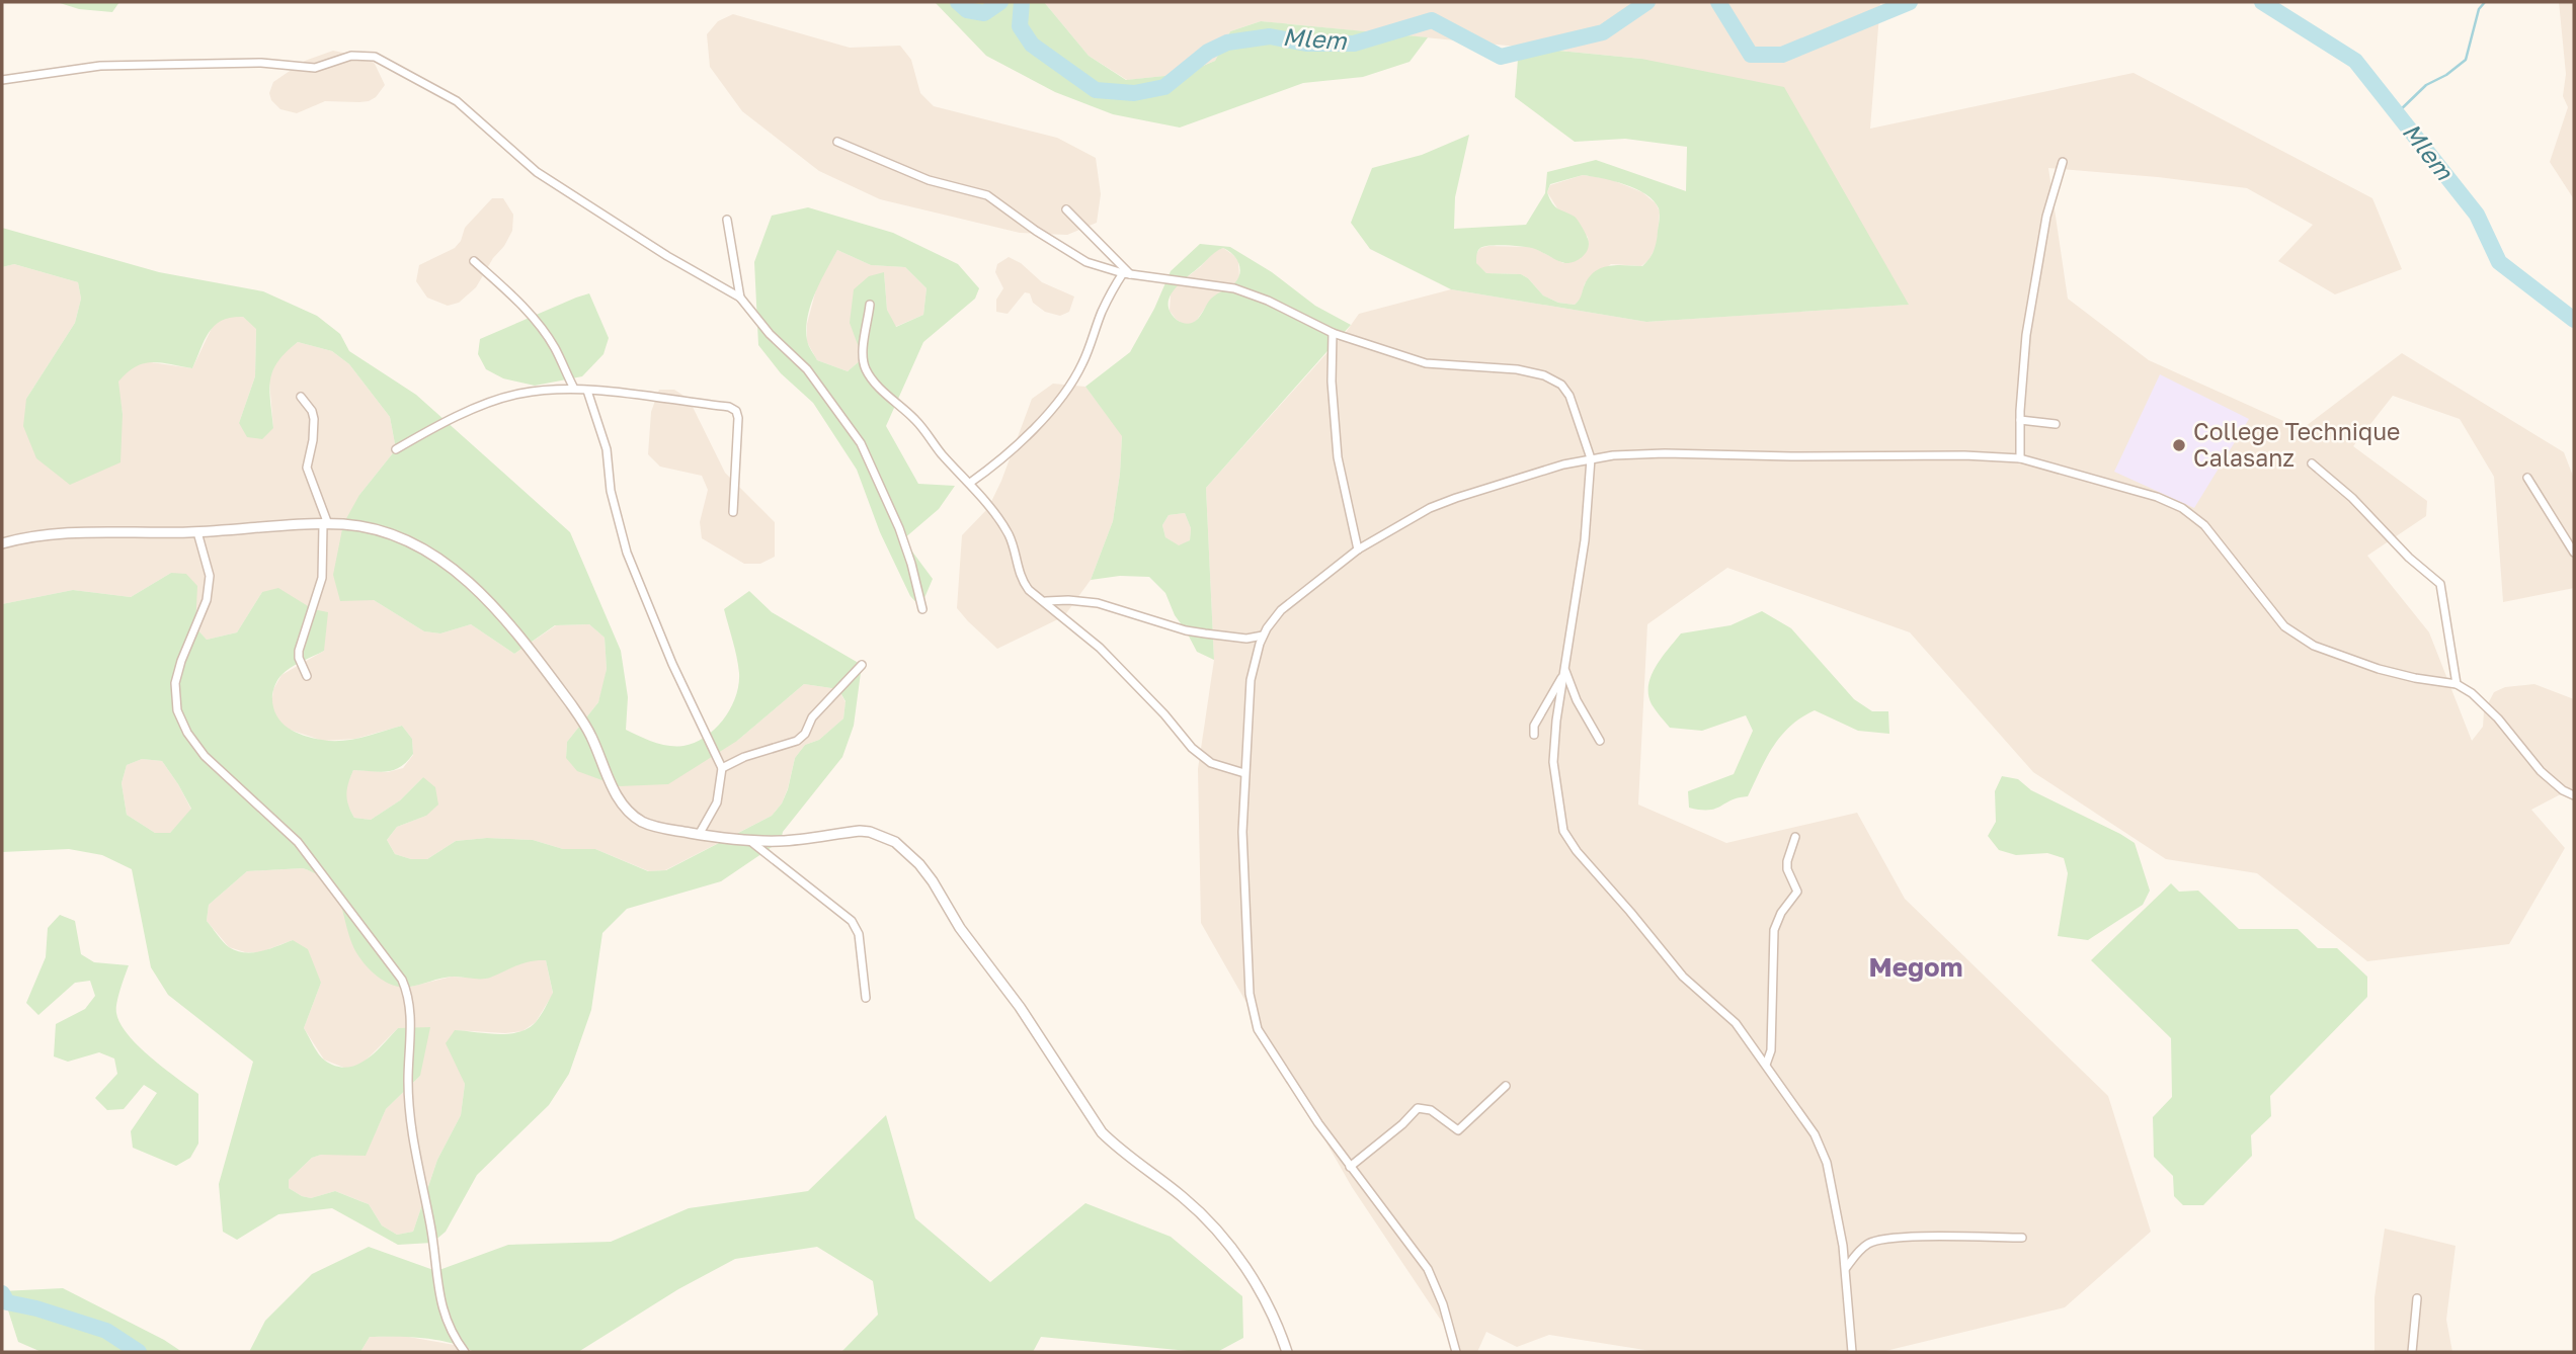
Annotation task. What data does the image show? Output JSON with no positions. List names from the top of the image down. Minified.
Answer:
{"districts":["Megom"],"water":["Mlem"],"places":["College Technique Calasanz"]}
